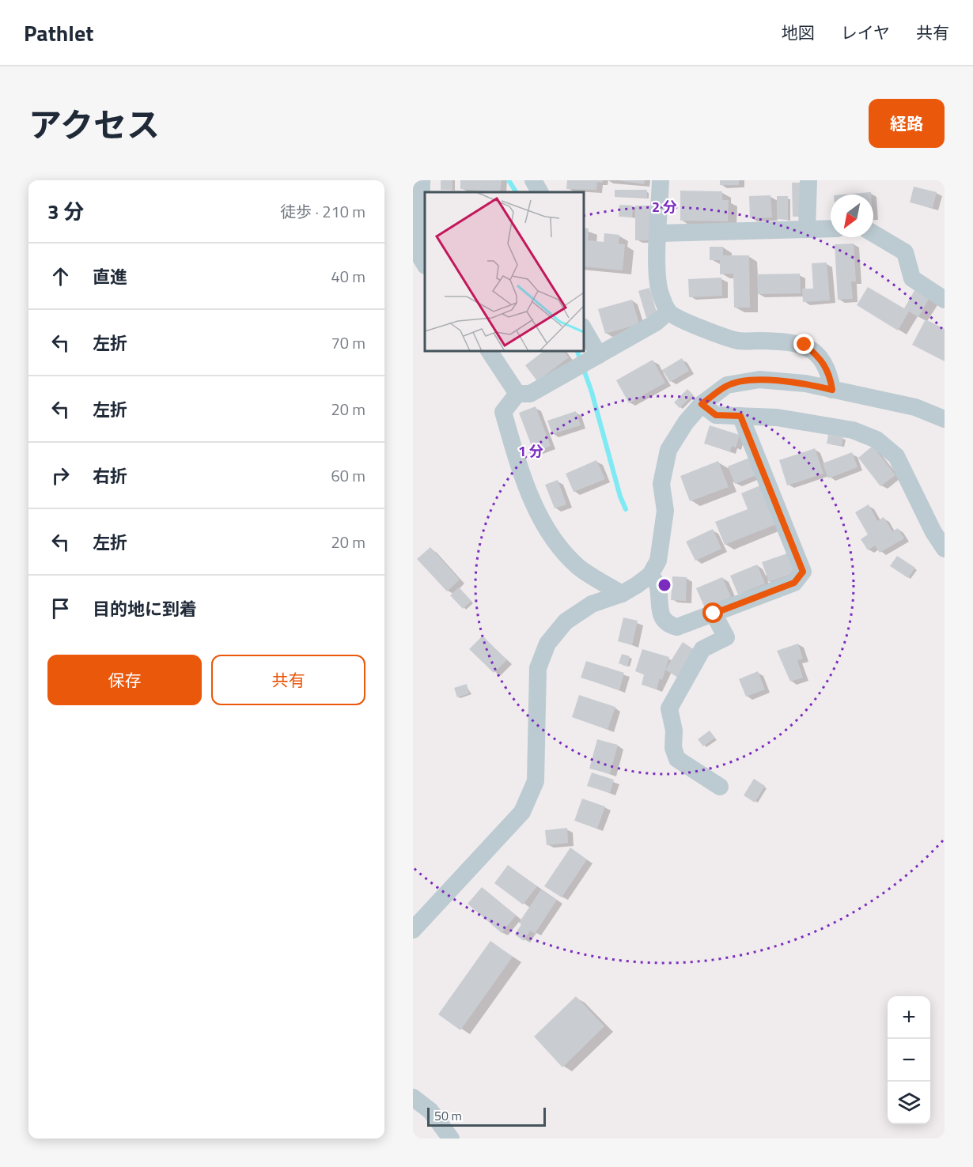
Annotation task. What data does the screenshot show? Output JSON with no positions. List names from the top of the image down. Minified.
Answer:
{"scale_bar":"50 m","north":"bottom left","page":{"header":"Pathlet","nav":["地図","レイヤ","共有"],"title":"アクセス","buttons":["経路",["保存","共有"]],"heading":["3 分","徒歩 · 210 m"],"list":[["直進","40 m"],["左折","70 m"],["左折","20 m"],["右折","60 m"],["左折","20 m"],"目的地に到着"],"map_buttons":["+","−"],"scale":"50 m"},"rings":["2 分","1 分"]}
